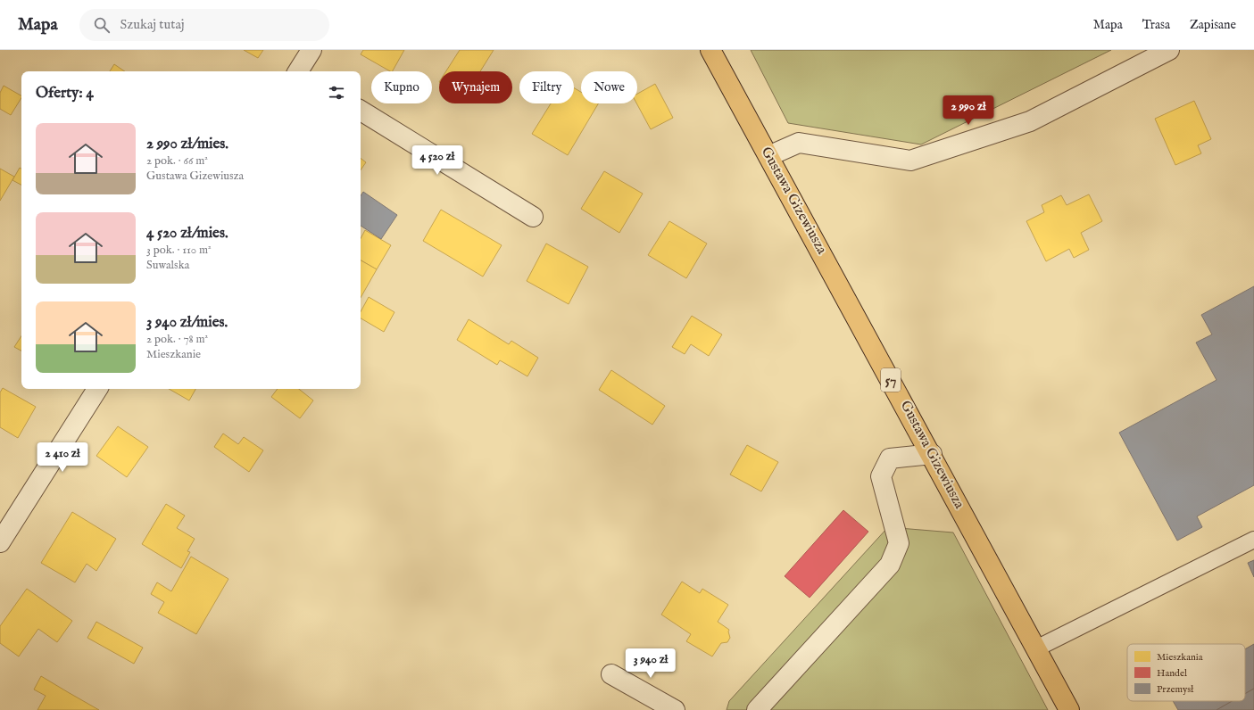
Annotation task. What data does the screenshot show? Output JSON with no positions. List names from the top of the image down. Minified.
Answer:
{"streets":{"main road":["Gustawa Gizewiusza","57"]},"legend":["Mieszkania","Handel","Przemysł"],"page":{"header":"Mapa","search":"Szukaj tutaj","nav":["Mapa","Trasa","Zapisane"],"chip":["Kupno","Wynajem","Filtry","Nowe"],"heading":"Oferty: 4","price":["2 990 zł","4 520 zł","2 410 zł","3 940 zł"],"list":[{"name":"2 990 zł/mies.","note":"2 pok. · 66 m² · Gustawa Gizewiusza"},{"name":"4 520 zł/mies.","note":"3 pok. · 110 m² · Suwalska"},{"name":"3 940 zł/mies.","note":"2 pok. · 78 m² · Mieszkanie"}]}}
